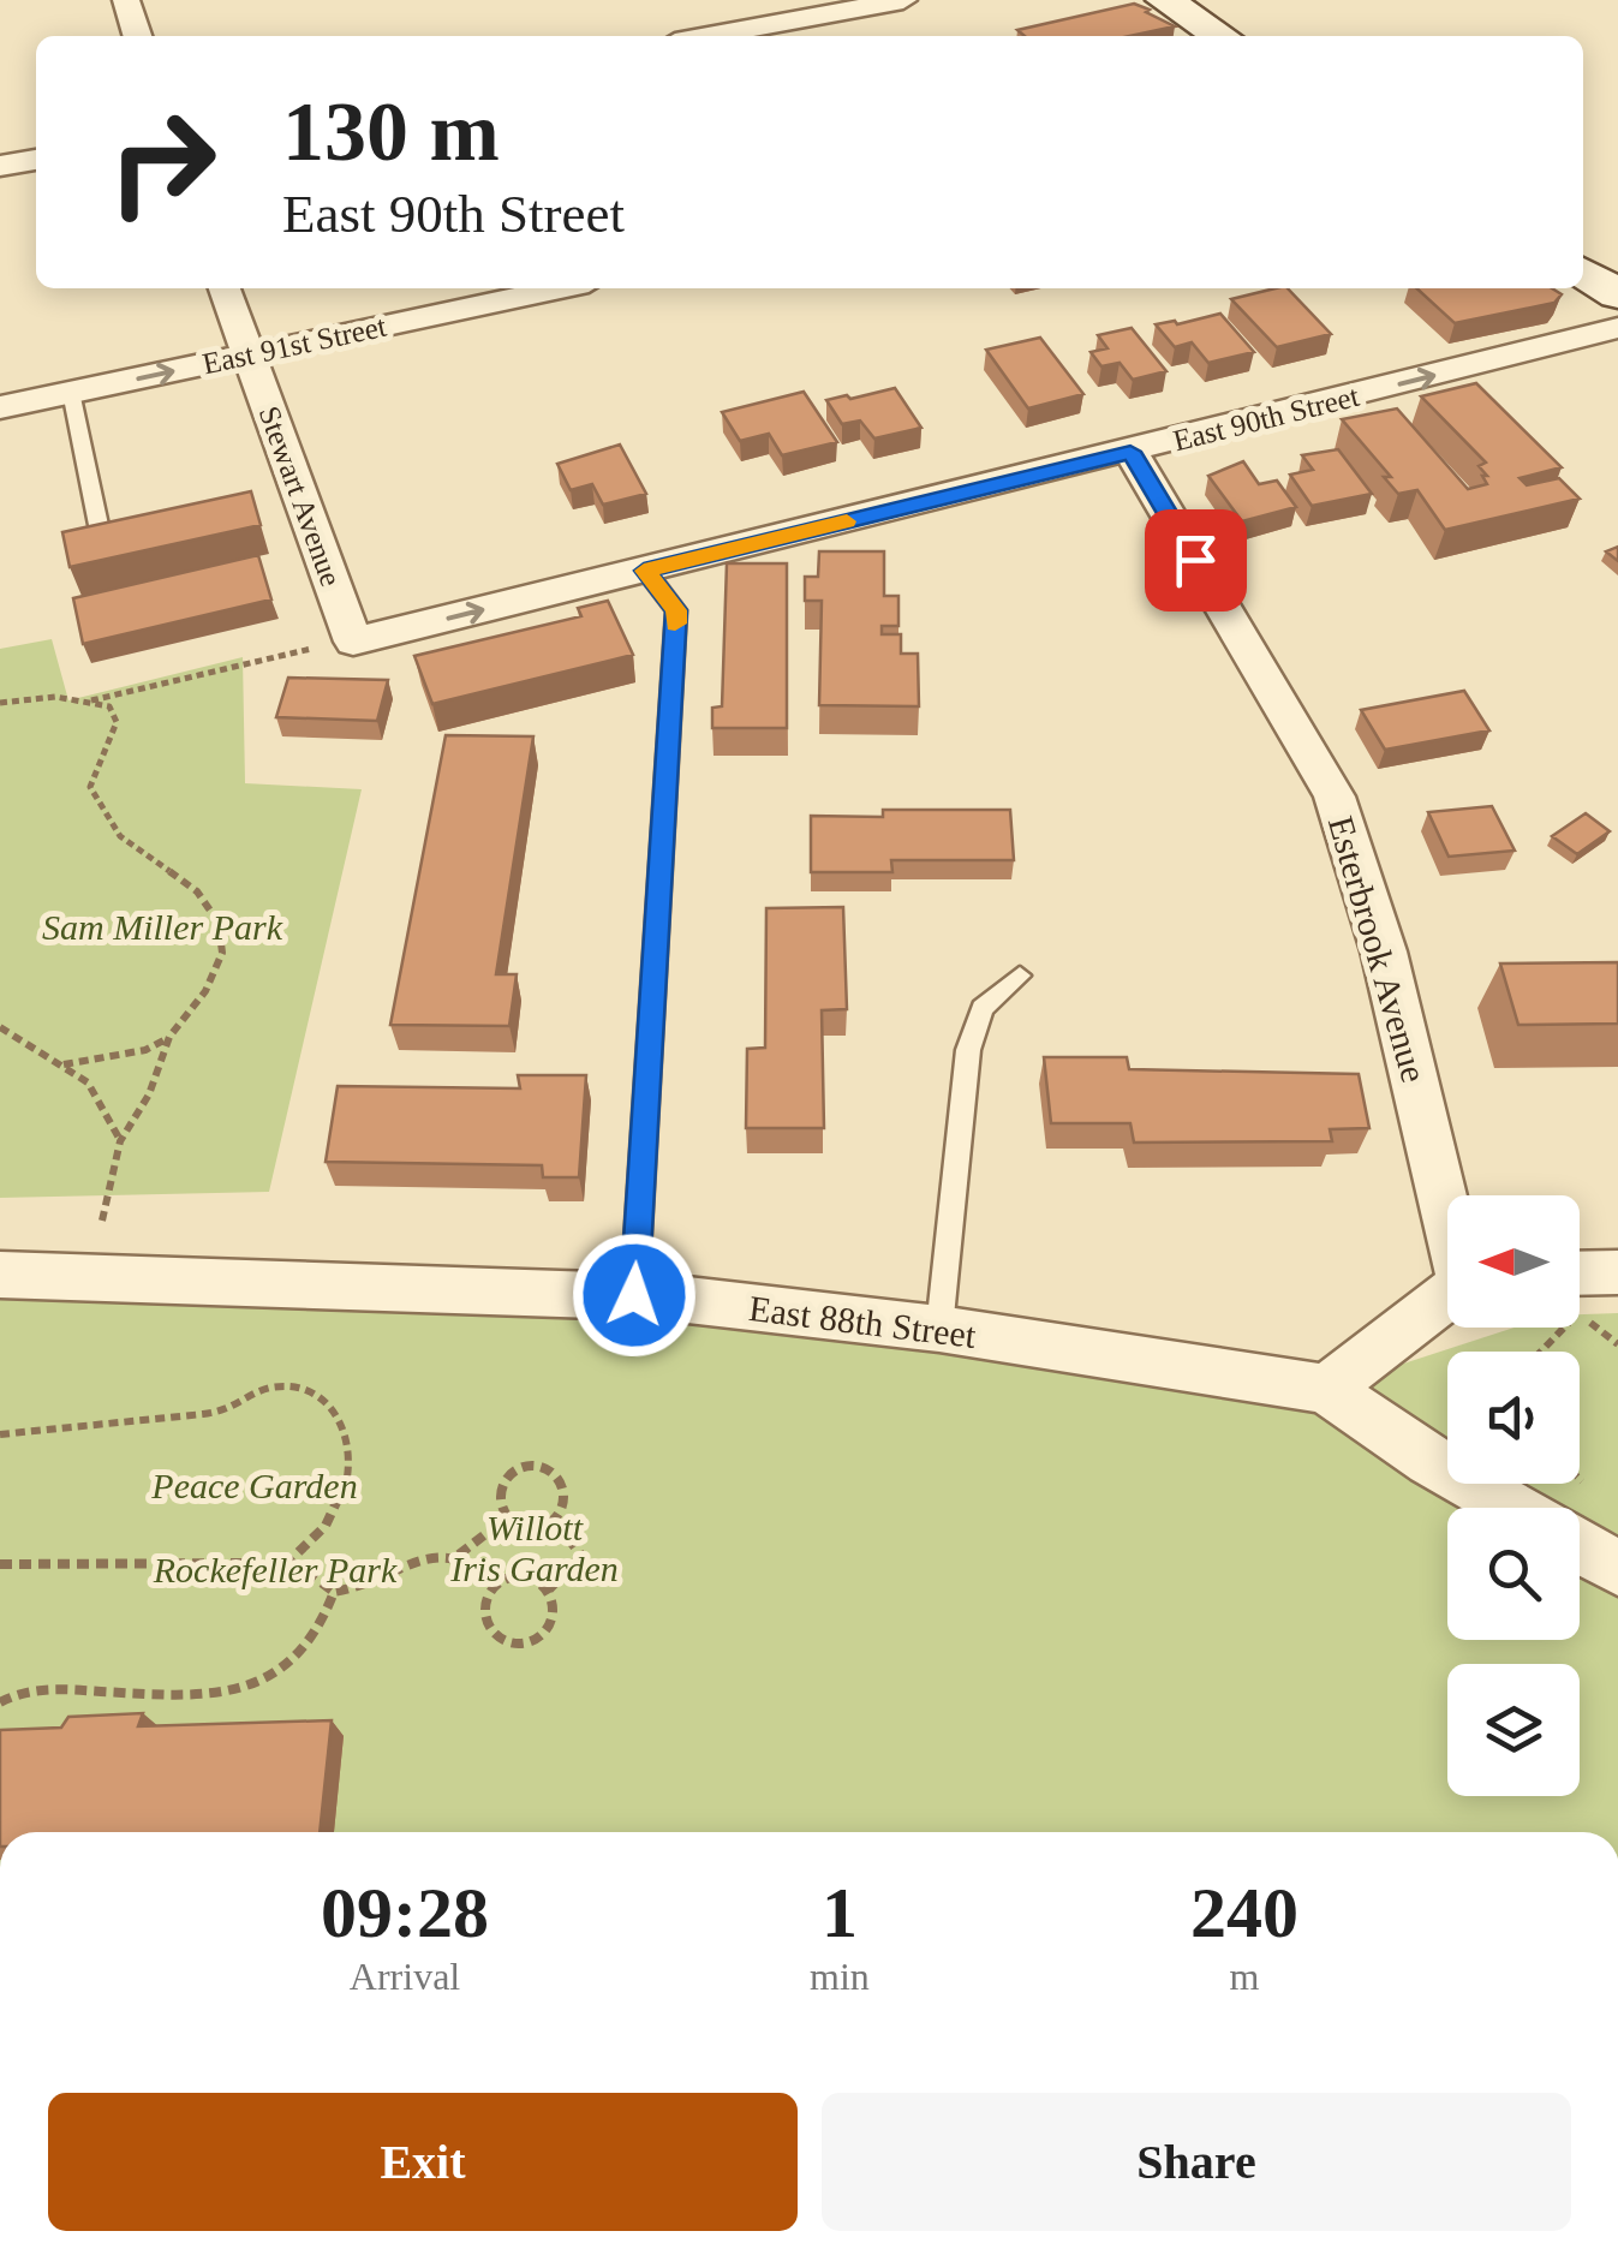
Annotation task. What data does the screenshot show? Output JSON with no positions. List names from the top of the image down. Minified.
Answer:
{"streets":{"street":["East 91st Street","East 90th Street","Stewart Avenue","Esterbrook Avenue","East 88th Street"]},"crossings":[["East 91st Street","Stewart Avenue"],["East 90th Street","Stewart Avenue"],["East 90th Street","Esterbrook Avenue"]],"one_way":["East 90th Street"],"parks":["Sam Miller Park","Peace Garden","Willott Iris Garden","Rockefeller Park"],"north":"left","page":{"turn":["130 m","East 90th Street"],"eta":["09:28","Arrival","1","min","240","m"],"buttons":["Exit","Share"]}}
